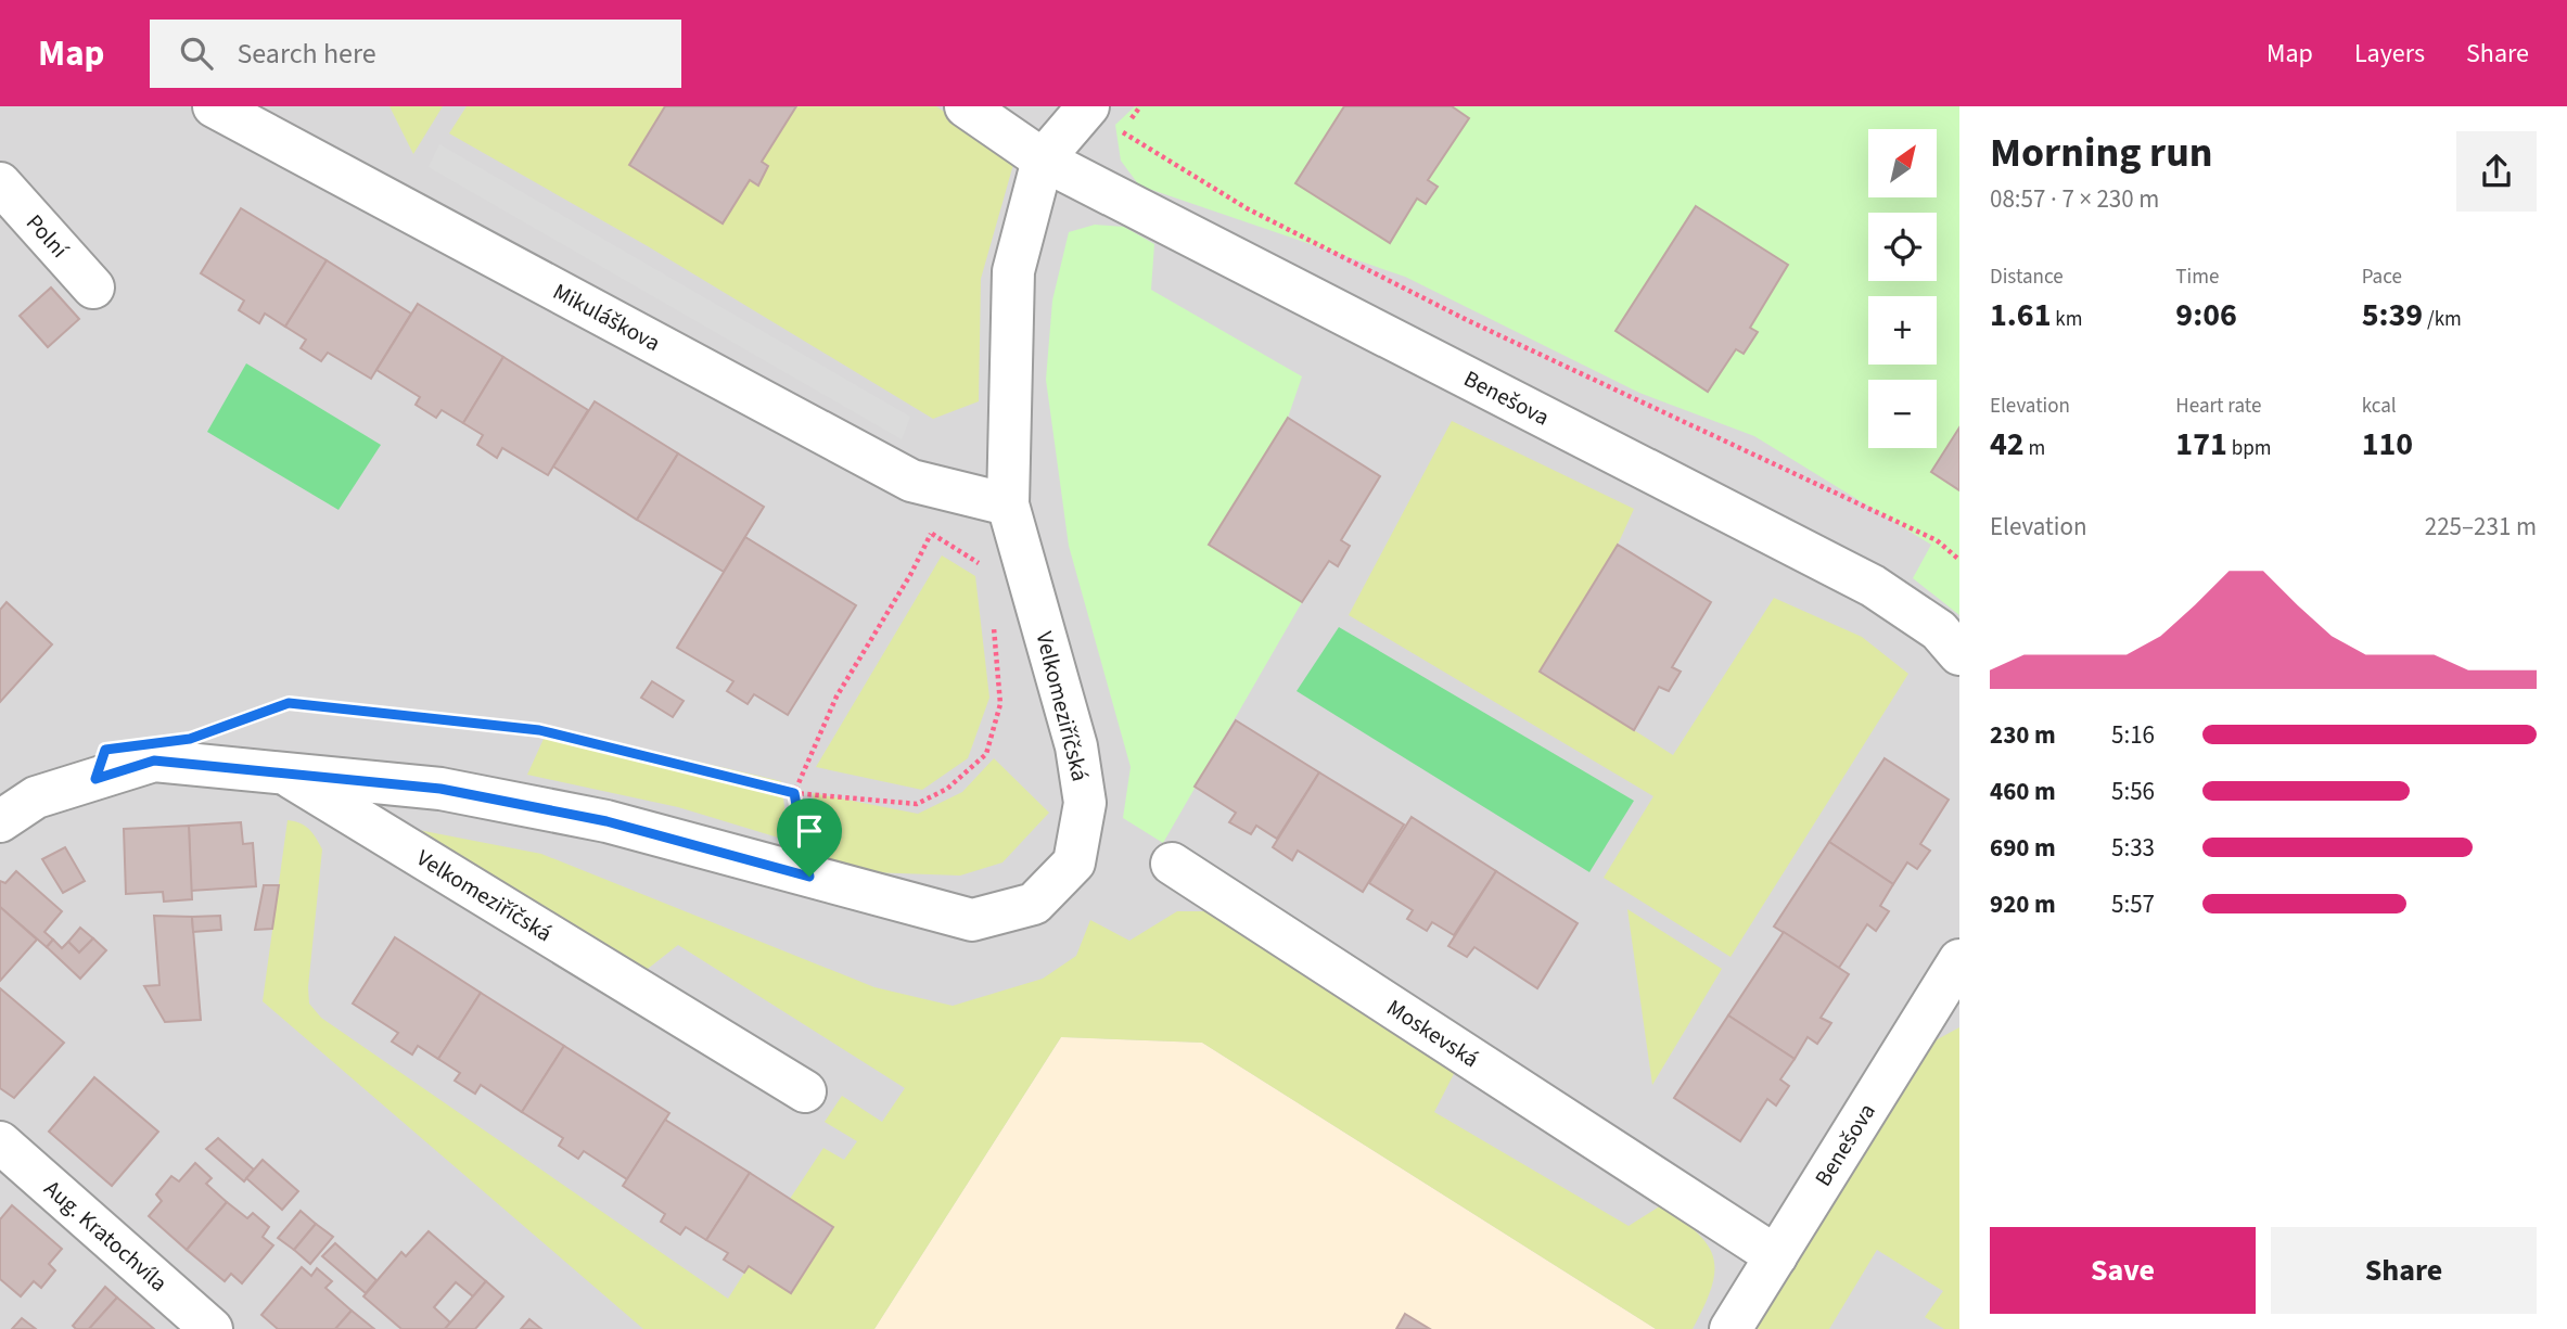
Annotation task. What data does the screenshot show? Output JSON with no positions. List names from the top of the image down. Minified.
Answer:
{"streets":{"street":["Polní","Mikuláškova","Benešova","Velkomeziříčská","Moskevská","Aug. Kratochvíla"]},"crossings":[["Mikuláškova","Velkomeziříčská"],["Benešova","Velkomeziříčská"],["Benešova","Moskevská"]],"north":"top right","page":{"header":"Map","search":"Search here","nav":["Map","Layers","Share"],"heading":["Morning run","08:57 · 7 × 230 m"],"map_buttons":["+","−"],"stats":[["Distance","1.61 km"],["Time","9:06"],["Pace","5:39 /km"],["Elevation","42 m"],["Heart rate","171 bpm"],["kcal","110"]],"chart":["Elevation","225–231 m"],"list":[{"name":"230 m","note":"5:16"},{"name":"460 m","note":"5:56"},{"name":"690 m","note":"5:33"},{"name":"920 m","note":"5:57"}],"buttons":["Save","Share"]}}
